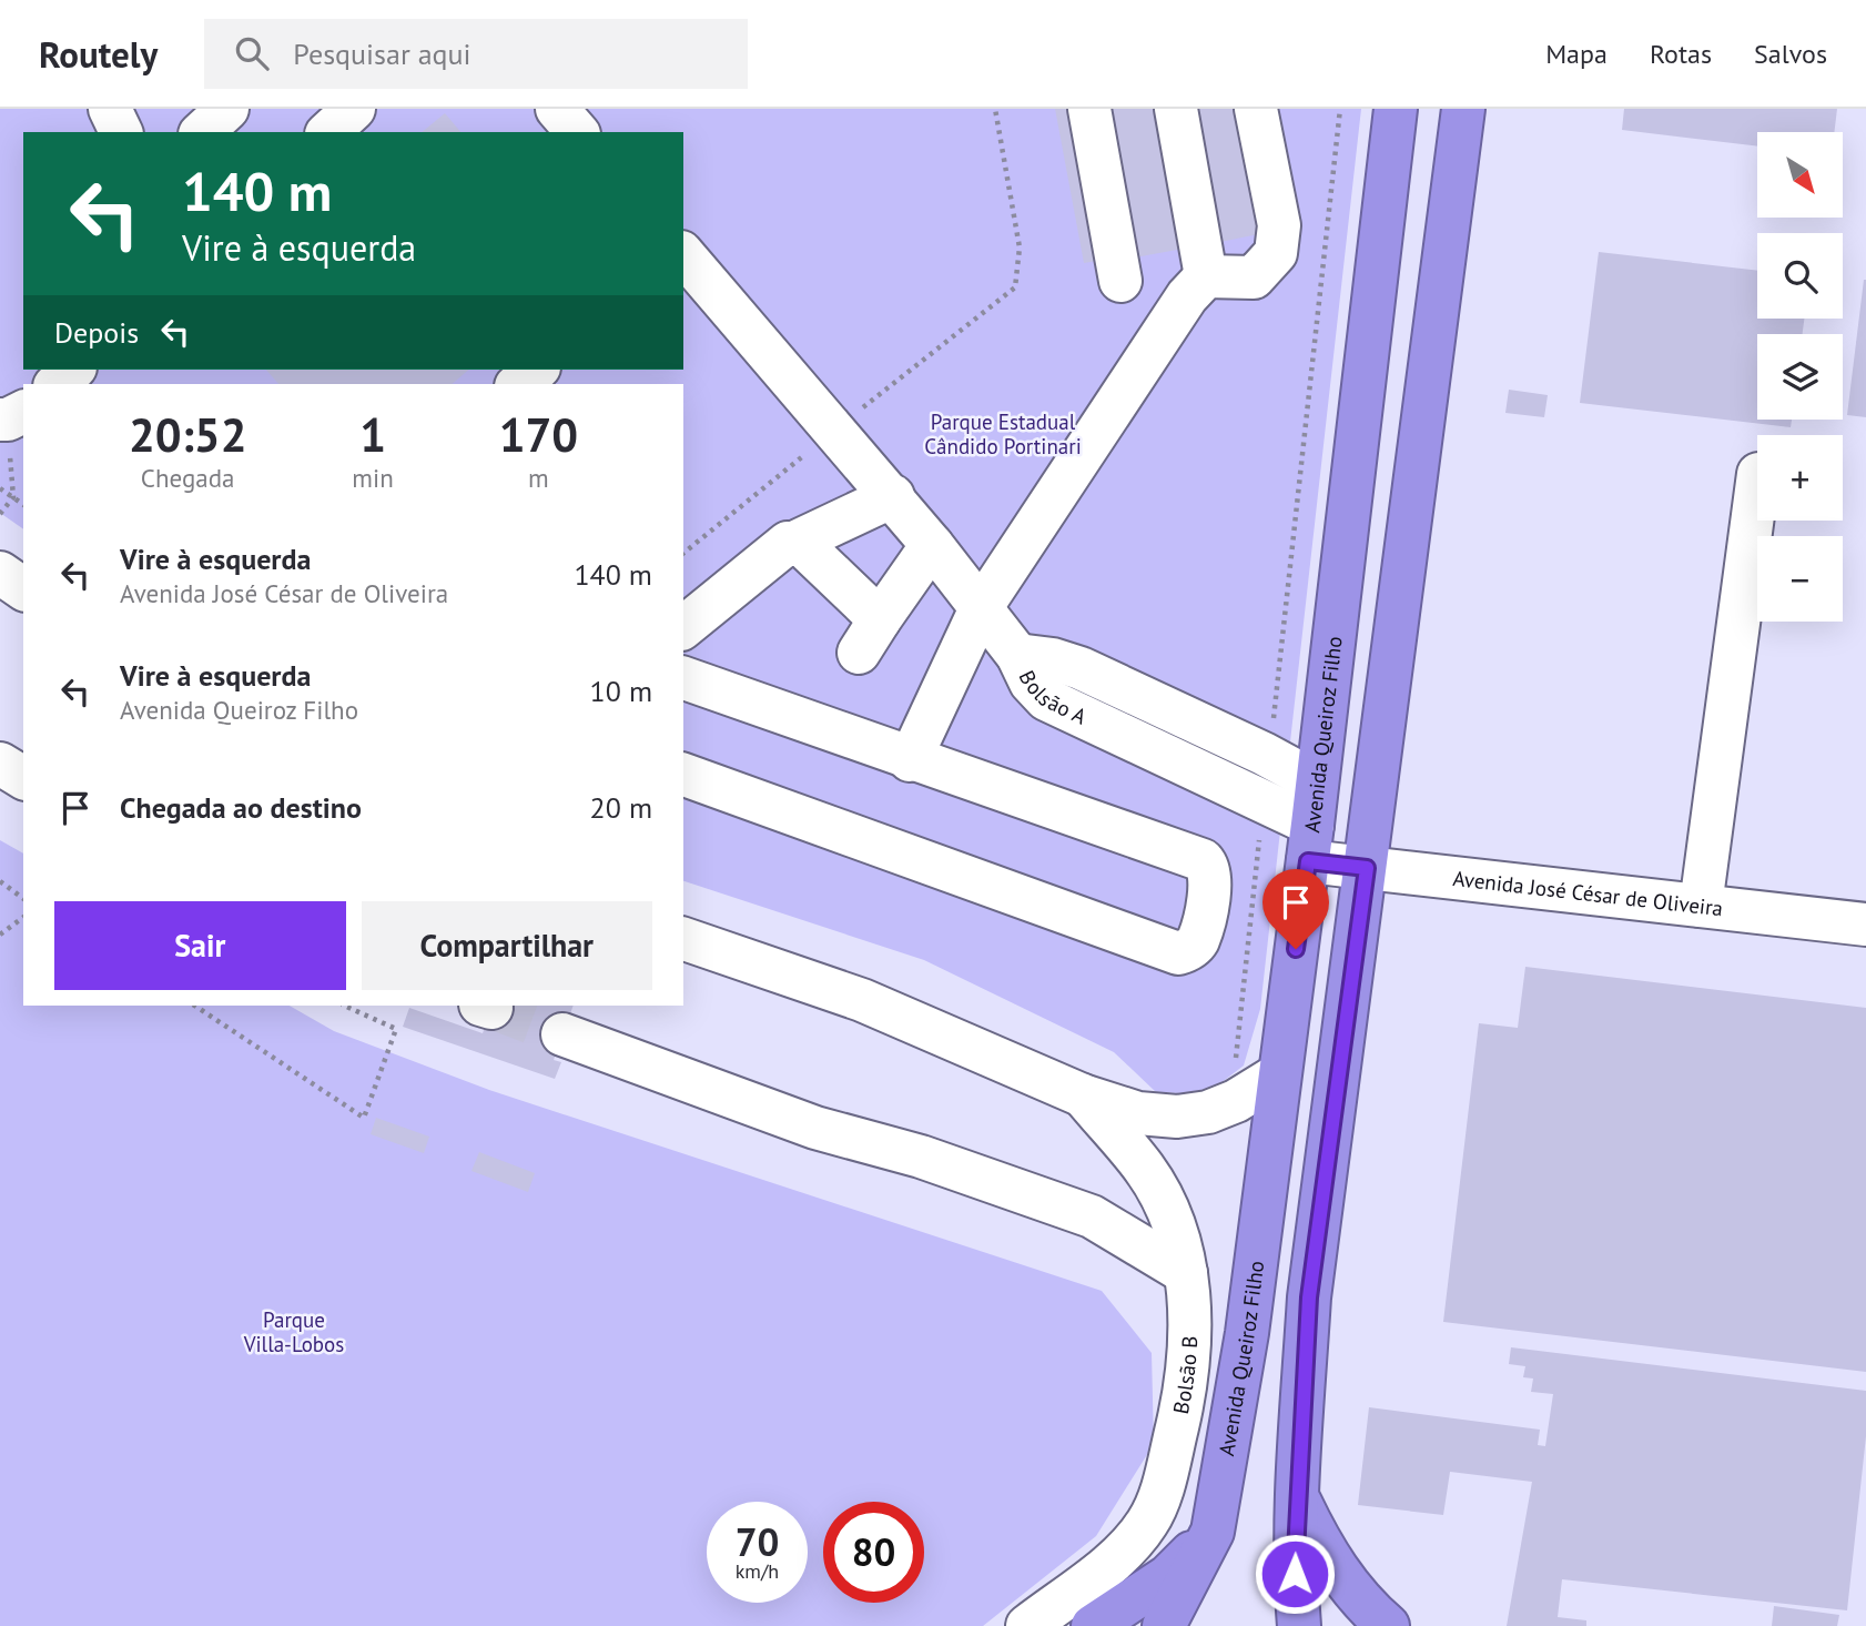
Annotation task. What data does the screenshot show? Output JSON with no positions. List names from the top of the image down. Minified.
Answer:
{"streets":{"highway":["Avenida Queiroz Filho"],"street":["Bolsão A","Avenida José César de Oliveira","Bolsão B"]},"crossings":[["Bolsão A","Avenida Queiroz Filho"],["Bolsão A","Avenida José César de Oliveira"],["Avenida Queiroz Filho","Avenida José César de Oliveira"],["Avenida Queiroz Filho","Bolsão B"]],"parks":["Parque Estadual Cândido Portinari","Parque Villa-Lobos"],"north":"bottom right","page":{"header":"Routely","search":"Pesquisar aqui","nav":["Mapa","Rotas","Salvos"],"map_buttons":["+","−"],"turn":["140 m","Vire à esquerda"],"then":"Depois","eta":["20:52","Chegada","1","min","170","m"],"list":[{"name":"Vire à esquerda","note":"Avenida José César de Oliveira","value":"140 m"},{"name":"Vire à esquerda","note":"Avenida Queiroz Filho","value":"10 m"},{"name":"Chegada ao destino","value":"20 m"}],"buttons":["Sair","Compartilhar"],"speed":"70 km/h","limit":"80"}}
